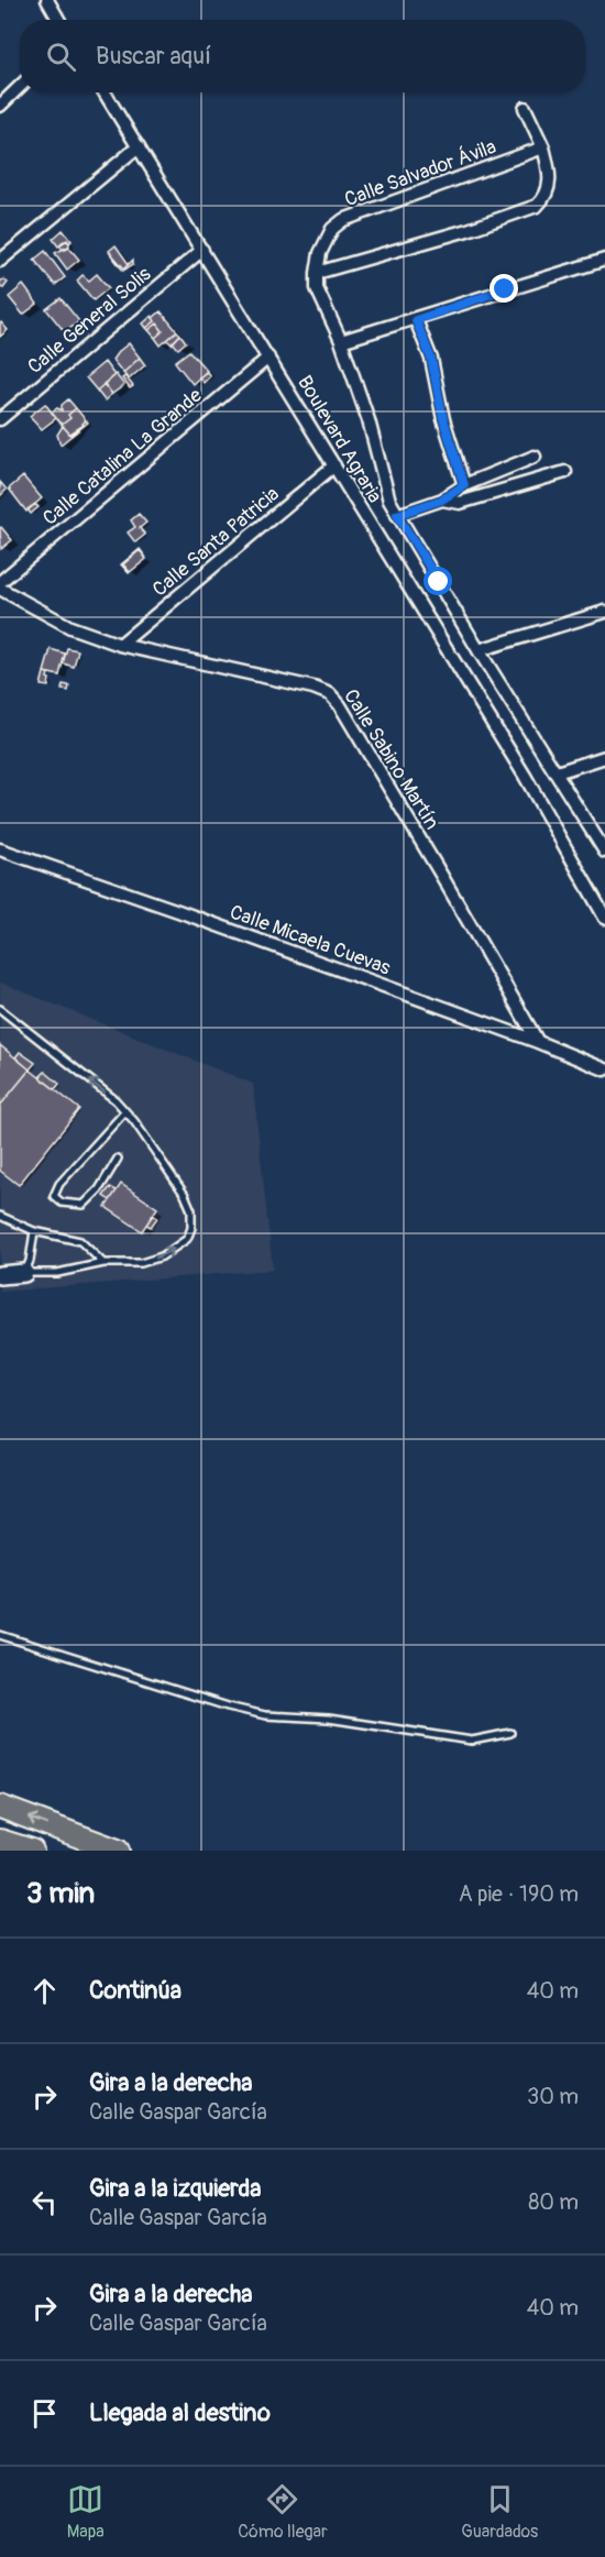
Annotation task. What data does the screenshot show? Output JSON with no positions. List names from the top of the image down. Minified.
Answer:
{"streets":{"street":["Calle Salvador Ávila","Calle General Solis","Boulevard Agraria","Calle Catalina La Grande","Calle Santa Patricia","Calle Sabino Martín","Calle Micaela Cuevas"]},"crossings":[["Calle General Solis","Boulevard Agraria"],["Boulevard Agraria","Calle Catalina La Grande"],["Boulevard Agraria","Calle Santa Patricia"],["Calle Santa Patricia","Calle Sabino Martín"],["Calle Sabino Martín","Calle Micaela Cuevas"]],"page":{"search":"Buscar aquí","heading":["3 min","A pie · 190 m"],"list":[["Continúa","40 m"],["Gira a la derecha","Calle Gaspar García","30 m"],["Gira a la izquierda","Calle Gaspar García","80 m"],["Gira a la derecha","Calle Gaspar García","40 m"],"Llegada al destino"],"nav":["Mapa","Cómo llegar","Guardados"]}}
